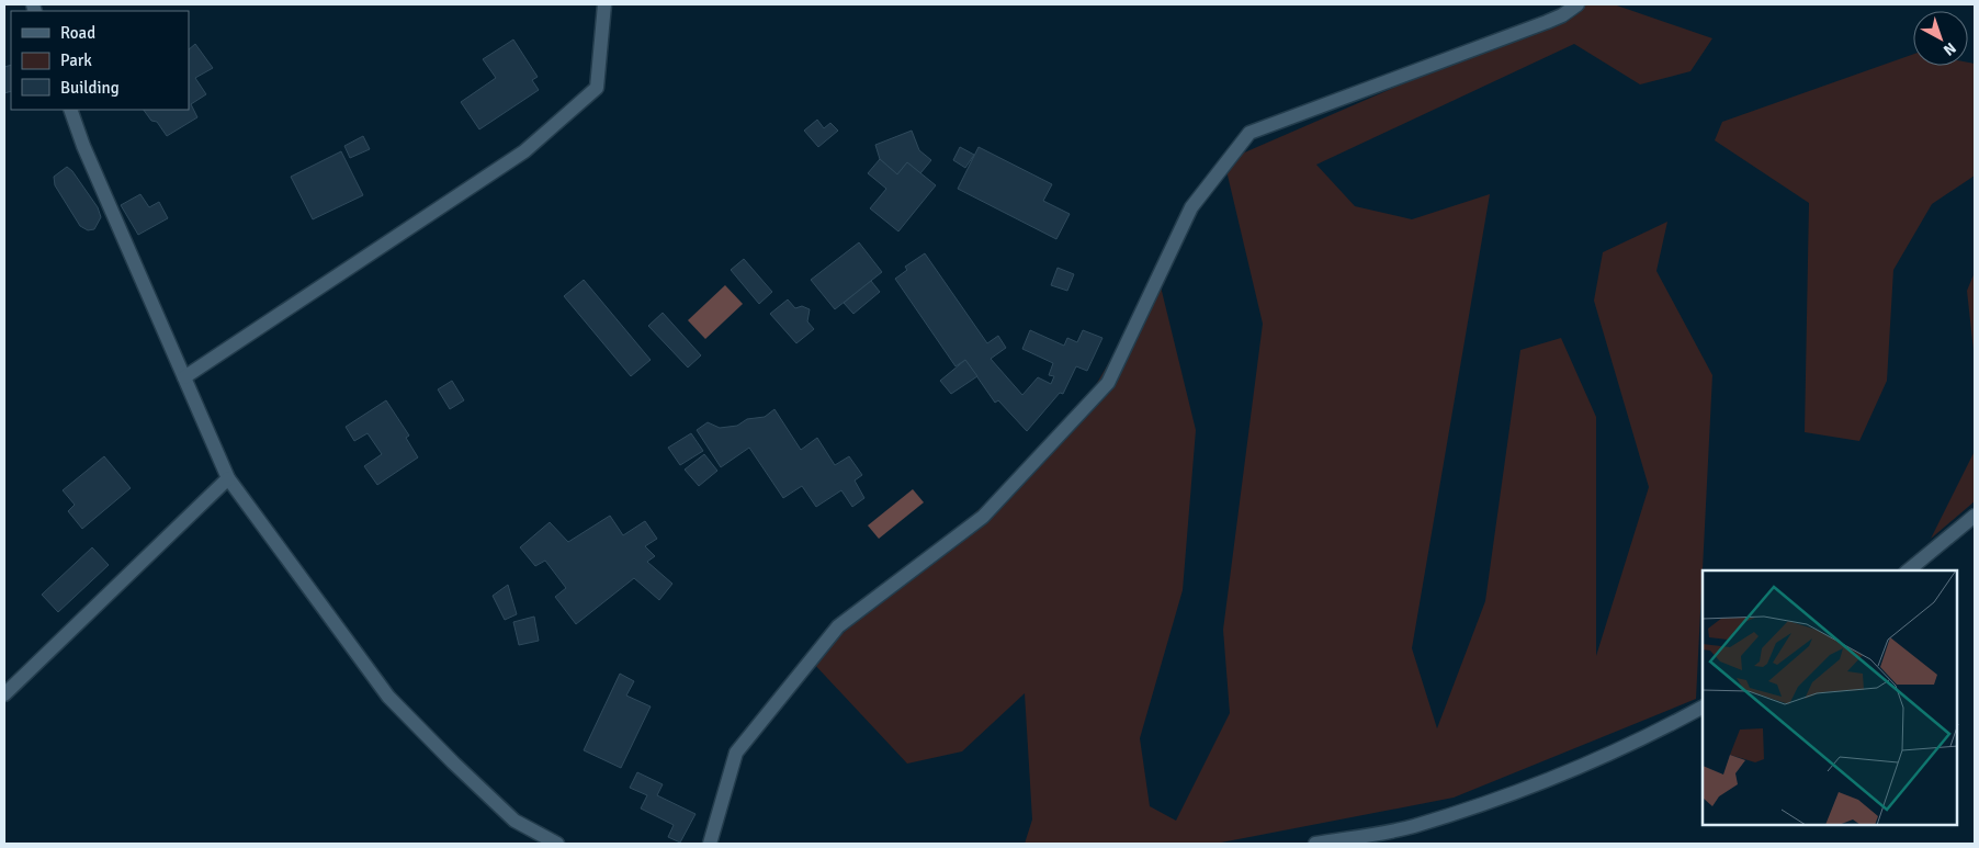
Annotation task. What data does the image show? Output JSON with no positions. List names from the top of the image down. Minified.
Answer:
{"legend":["Road","Park","Building"],"north":"bottom right"}
